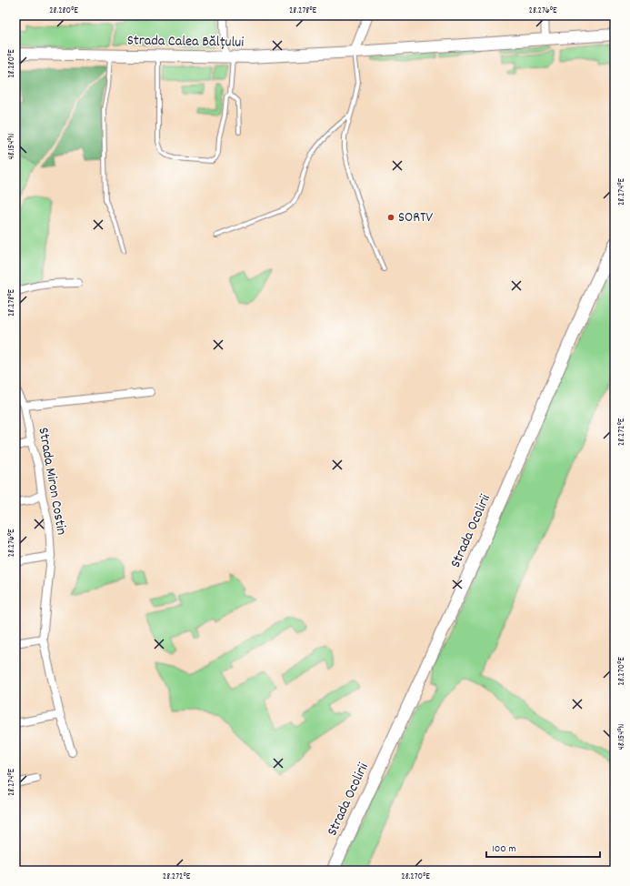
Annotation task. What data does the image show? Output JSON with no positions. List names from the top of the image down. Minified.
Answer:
{"streets":{"main road":["Strada Calea Bălțului","Strada Ocolirii"],"street":["Strada Miron Costin"]},"places":["SORTV"],"scale_bar":"100 m","coordinates":["28.280°E","28.278°E","28.276°E","48.154°N","28.274°E","28.272°E","28.270°E"]}
